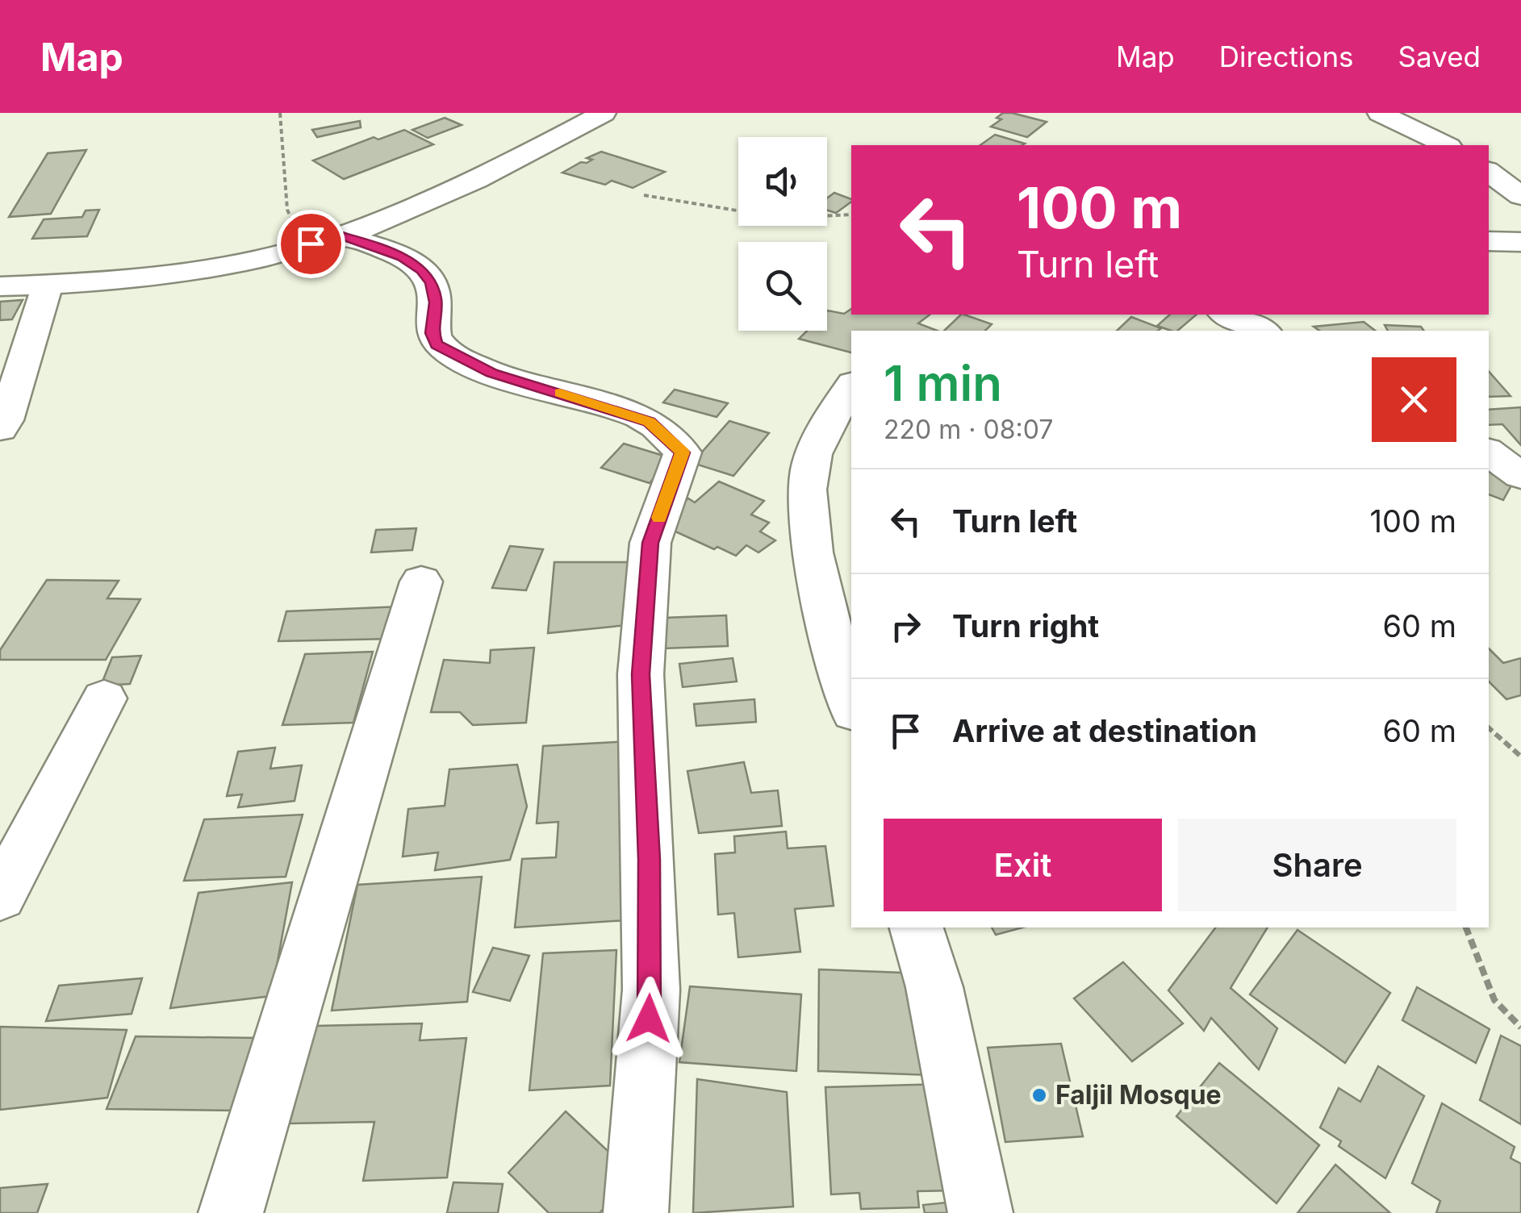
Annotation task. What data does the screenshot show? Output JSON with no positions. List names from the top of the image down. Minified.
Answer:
{"places":["Faljil Mosque"],"page":{"header":"Map","nav":["Map","Directions","Saved"],"turn":["100 m","Turn left"],"heading":["1 min","220 m · 08:07"],"list":[{"name":"Turn left","value":"100 m"},{"name":"Turn right","value":"60 m"},{"name":"Arrive at destination","value":"60 m"}],"buttons":["Exit","Share"]}}
